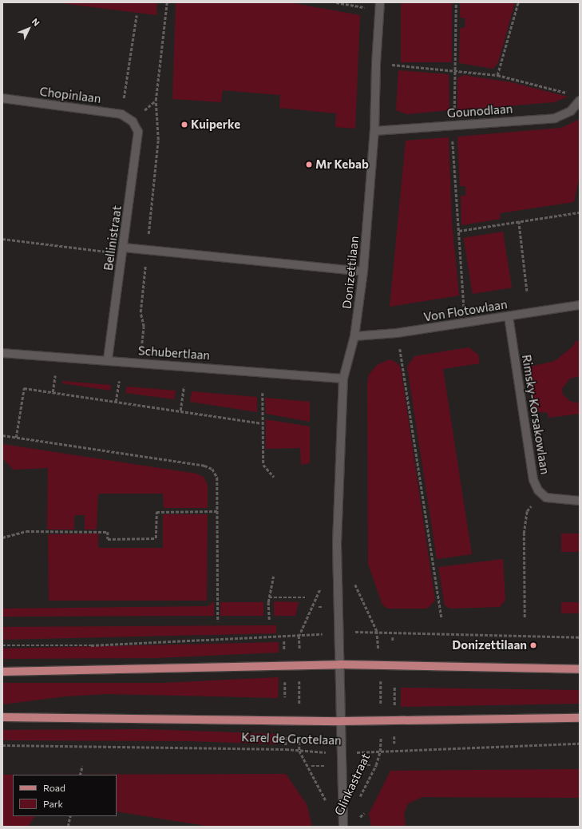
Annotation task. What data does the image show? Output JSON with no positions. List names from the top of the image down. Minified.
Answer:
{"streets":{"main road":["Karel de Grotelaan"],"street":["Chopinlaan","Gounodlaan","Bellinistraat","Donizettilaan","Von Flotowlaan","Schubertlaan","Rimsky-Korsakowlaan","Glinkastraat"]},"crossings":[["Chopinlaan","Bellinistraat"],["Gounodlaan","Donizettilaan"],["Bellinistraat","Schubertlaan"],["Donizettilaan","Von Flotowlaan"],["Donizettilaan","Schubertlaan"],["Donizettilaan","Glinkastraat"],["Von Flotowlaan","Rimsky-Korsakowlaan"],["Karel de Grotelaan","Glinkastraat"]],"places":["Kuiperke","Mr Kebab","Donizettilaan"],"legend":["Road","Park"],"north":"top right"}
